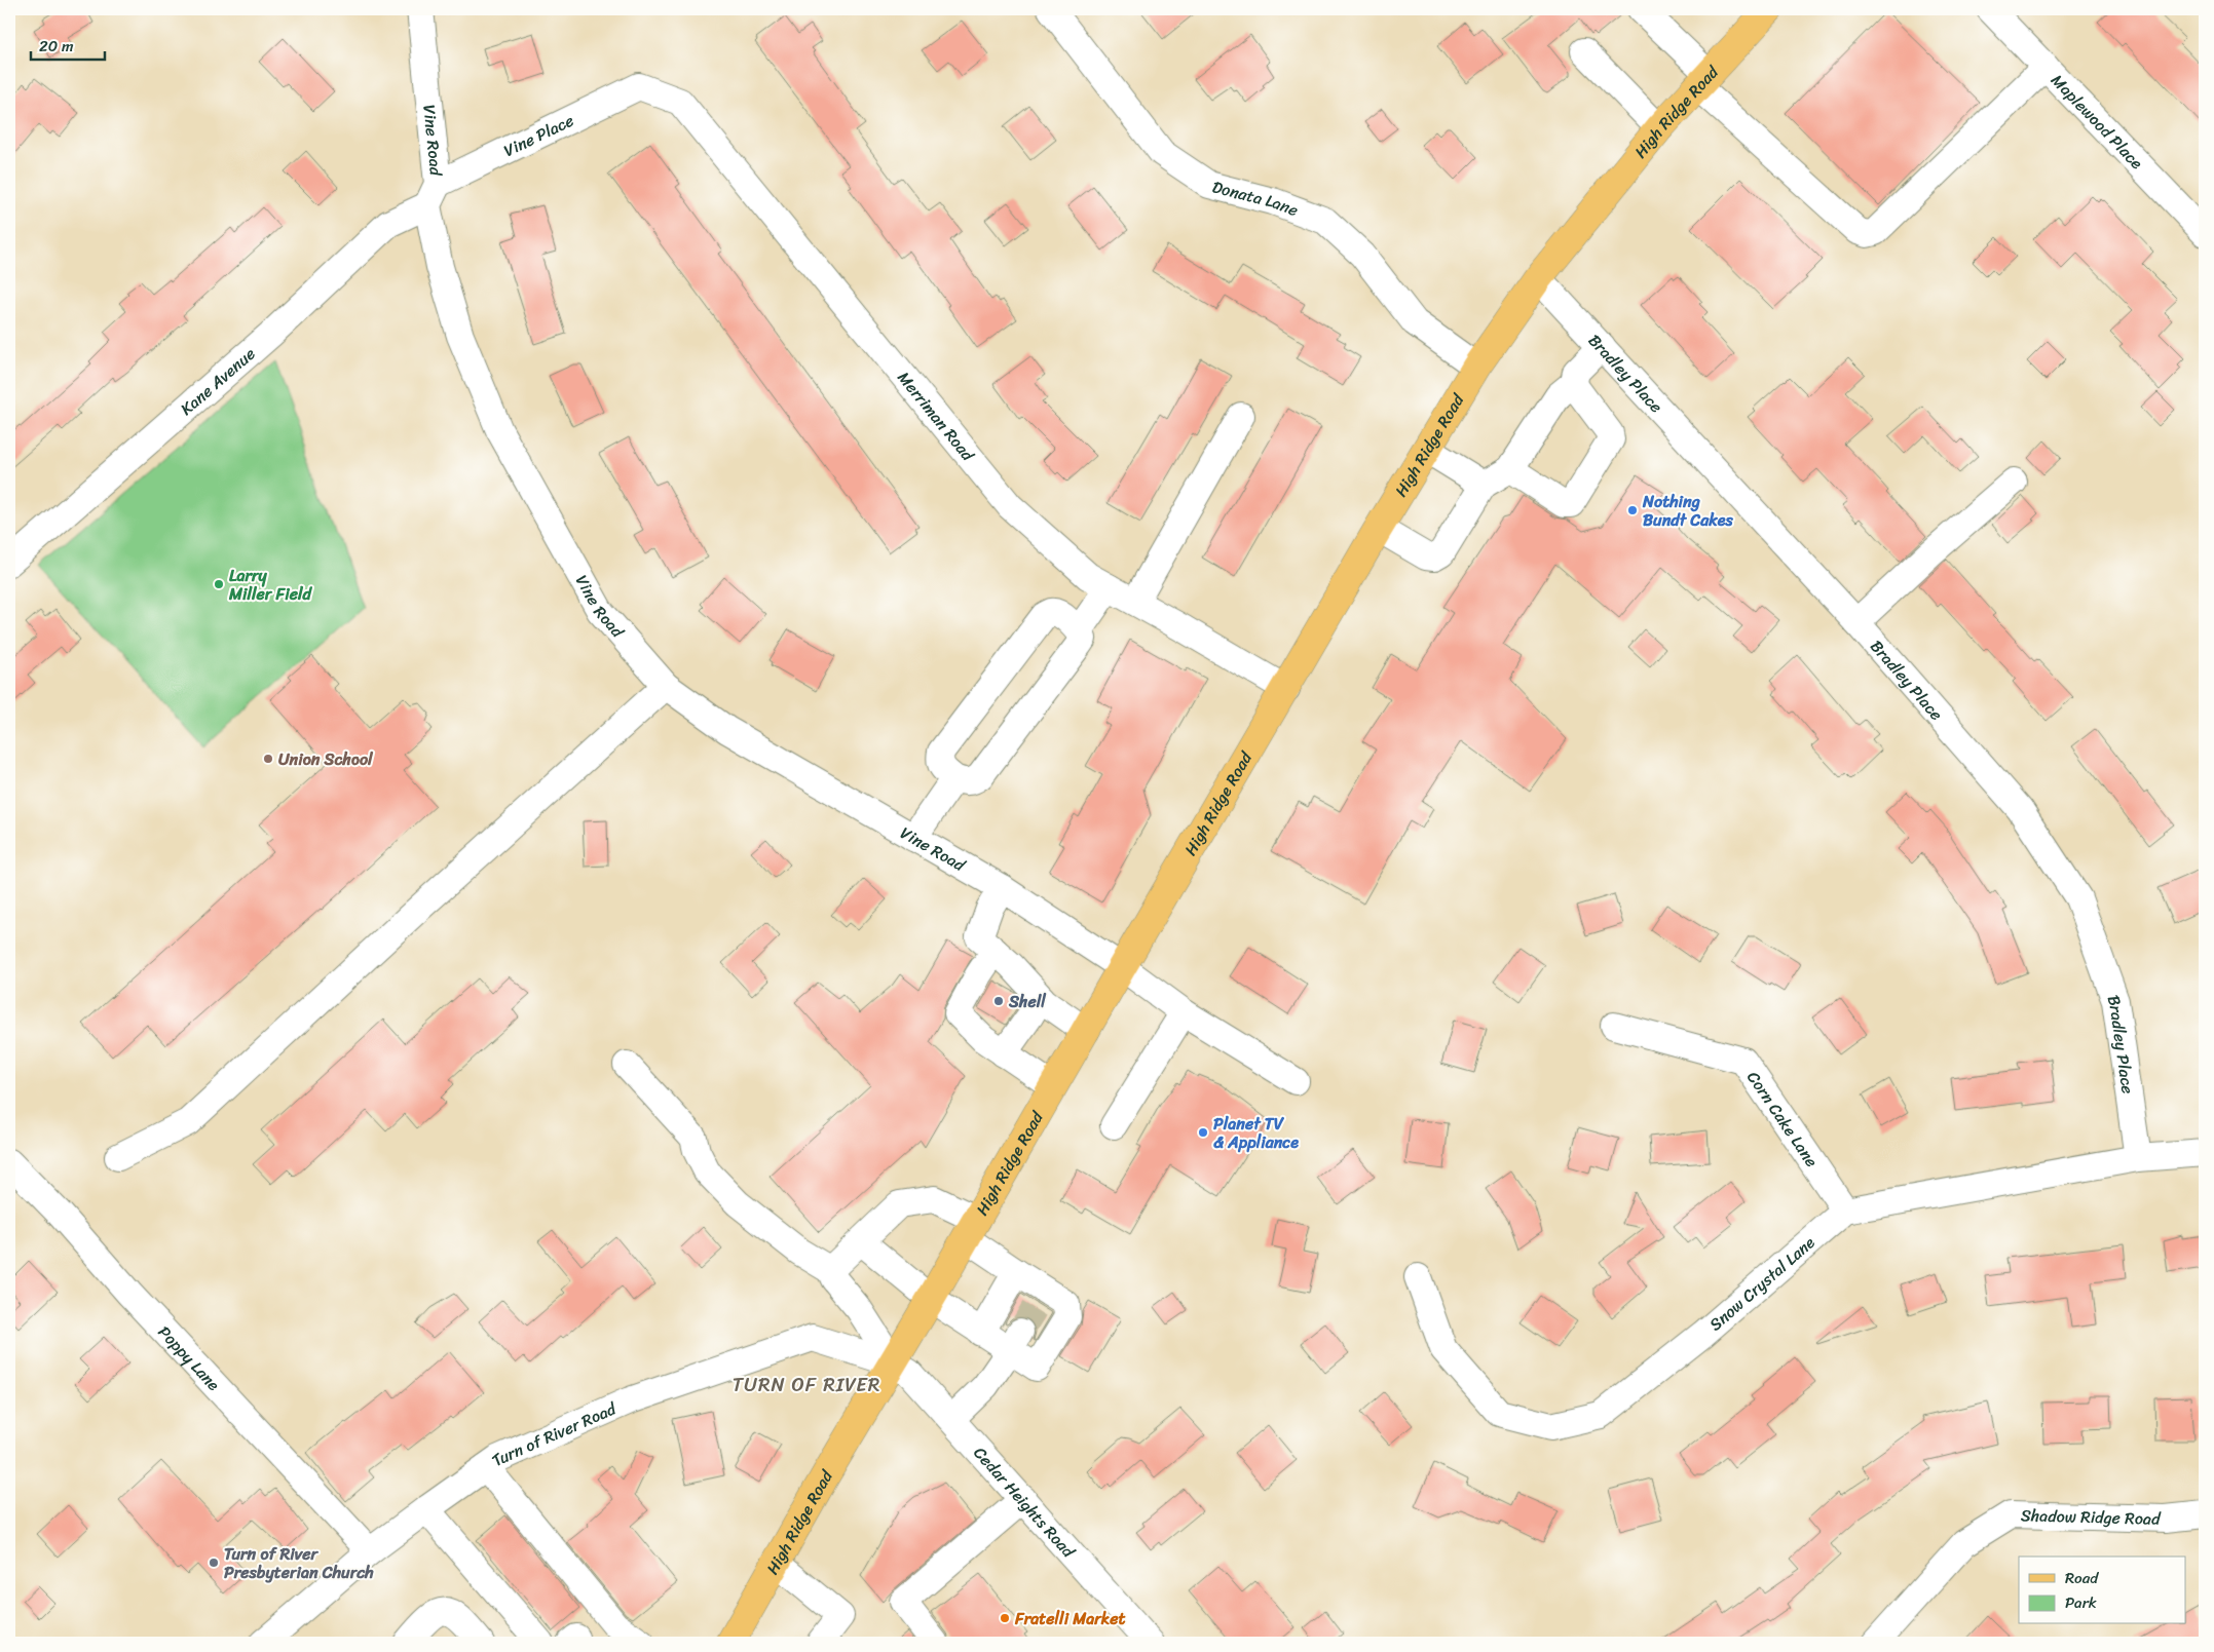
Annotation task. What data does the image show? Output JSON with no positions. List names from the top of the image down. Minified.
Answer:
{"streets":{"main road":["High Ridge Road"],"street":["Maplewood Place","Vine Place","Vine Road","Donata Lane","Bradley Place","Kane Avenue","Merriman Road","Corn Cake Lane","Snow Crystal Lane","Poppy Lane","Turn of River Road","Cedar Heights Road","Shadow Ridge Road"]},"crossings":[["High Ridge Road","Vine Road"],["High Ridge Road","Donata Lane"],["High Ridge Road","Bradley Place"],["High Ridge Road","Merriman Road"],["High Ridge Road","Turn of River Road"],["High Ridge Road","Cedar Heights Road"],["Vine Place","Vine Road"],["Vine Place","Kane Avenue"],["Vine Place","Merriman Road"],["Vine Road","Kane Avenue"],["Corn Cake Lane","Snow Crystal Lane"],["Poppy Lane","Turn of River Road"],["Turn of River Road","Cedar Heights Road"]],"districts":["TURN OF RIVER"],"places":["Nothing Bundt Cakes","Larry Miller Field","Union School","Shell","Planet TV & Appliance","Turn of River Presbyterian Church","Fratelli Market"],"legend":["Road","Park"],"scale_bar":"20 m"}
